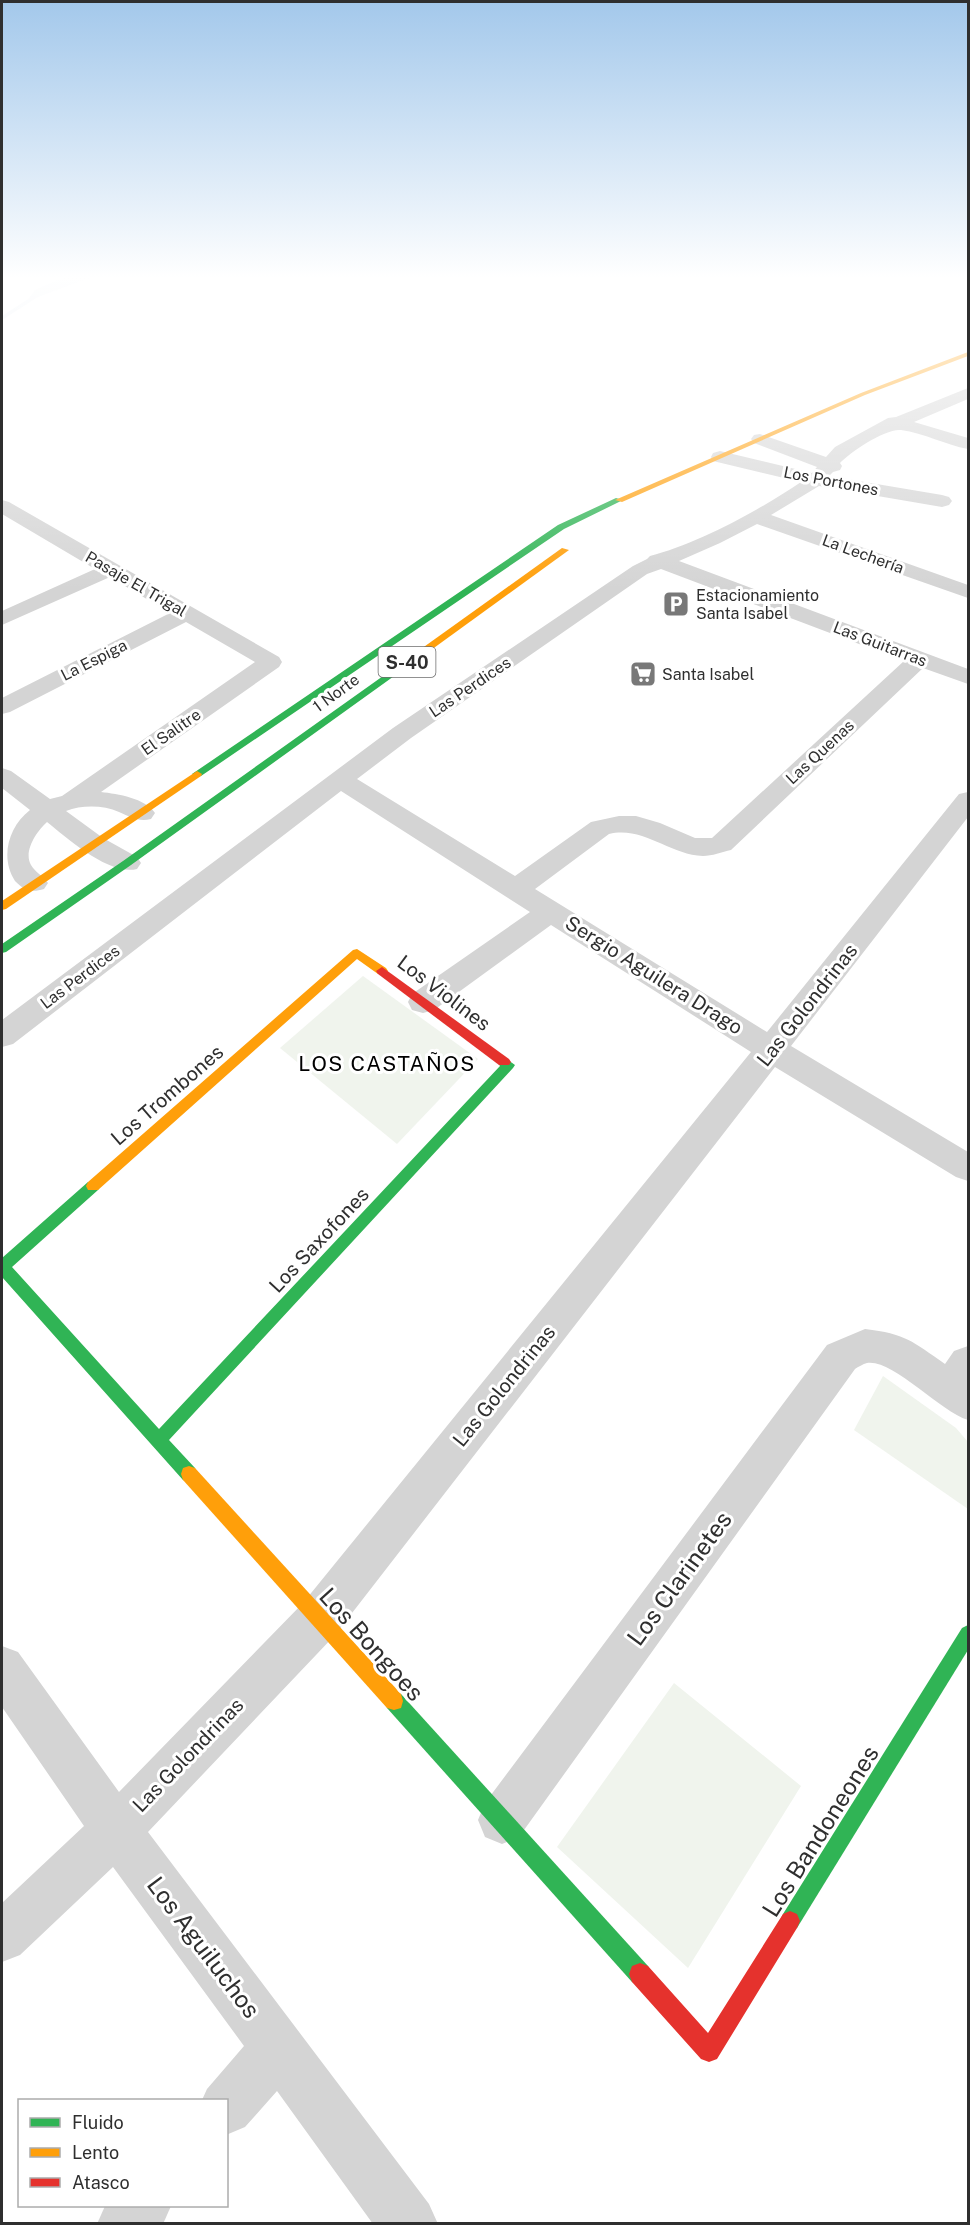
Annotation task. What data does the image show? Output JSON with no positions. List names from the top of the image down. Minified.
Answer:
{"streets":{"main road":["S-40","1 Norte","Los Violines","Los Trombones","Los Saxofones","Los Bongoes","Los Bandoneones"],"street":["Los Portones","La Lechería","Pasaje El Trigal","Las Guitarras","La Espiga","Las Perdices","El Salitre","Las Quenas","Sergio Aguilera Drago","Las Golondrinas","Los Clarinetes","Los Aguiluchos"]},"crossings":[["Los Portones","Las Perdices"],["Los Portones","1 Norte"],["La Lechería","Las Perdices"],["Pasaje El Trigal","La Espiga"],["Pasaje El Trigal","El Salitre"],["Las Guitarras","Las Perdices"],["Las Guitarras","Las Quenas"],["Las Perdices","Sergio Aguilera Drago"],["1 Norte","El Salitre"],["Las Quenas","Sergio Aguilera Drago"],["Sergio Aguilera Drago","Las Golondrinas"],["Los Violines","Los Trombones"],["Los Violines","Los Saxofones"],["Las Golondrinas","Los Bongoes"],["Las Golondrinas","Los Aguiluchos"],["Los Trombones","Los Bongoes"],["Los Saxofones","Los Bongoes"],["Los Clarinetes","Los Bongoes"],["Los Bongoes","Los Bandoneones"]],"districts":["LOS CASTAÑOS"],"places":{"parking":["Estacionamiento Santa Isabel"],"supermarket":["Santa Isabel"]},"legend":["Fluido","Lento","Atasco"]}
